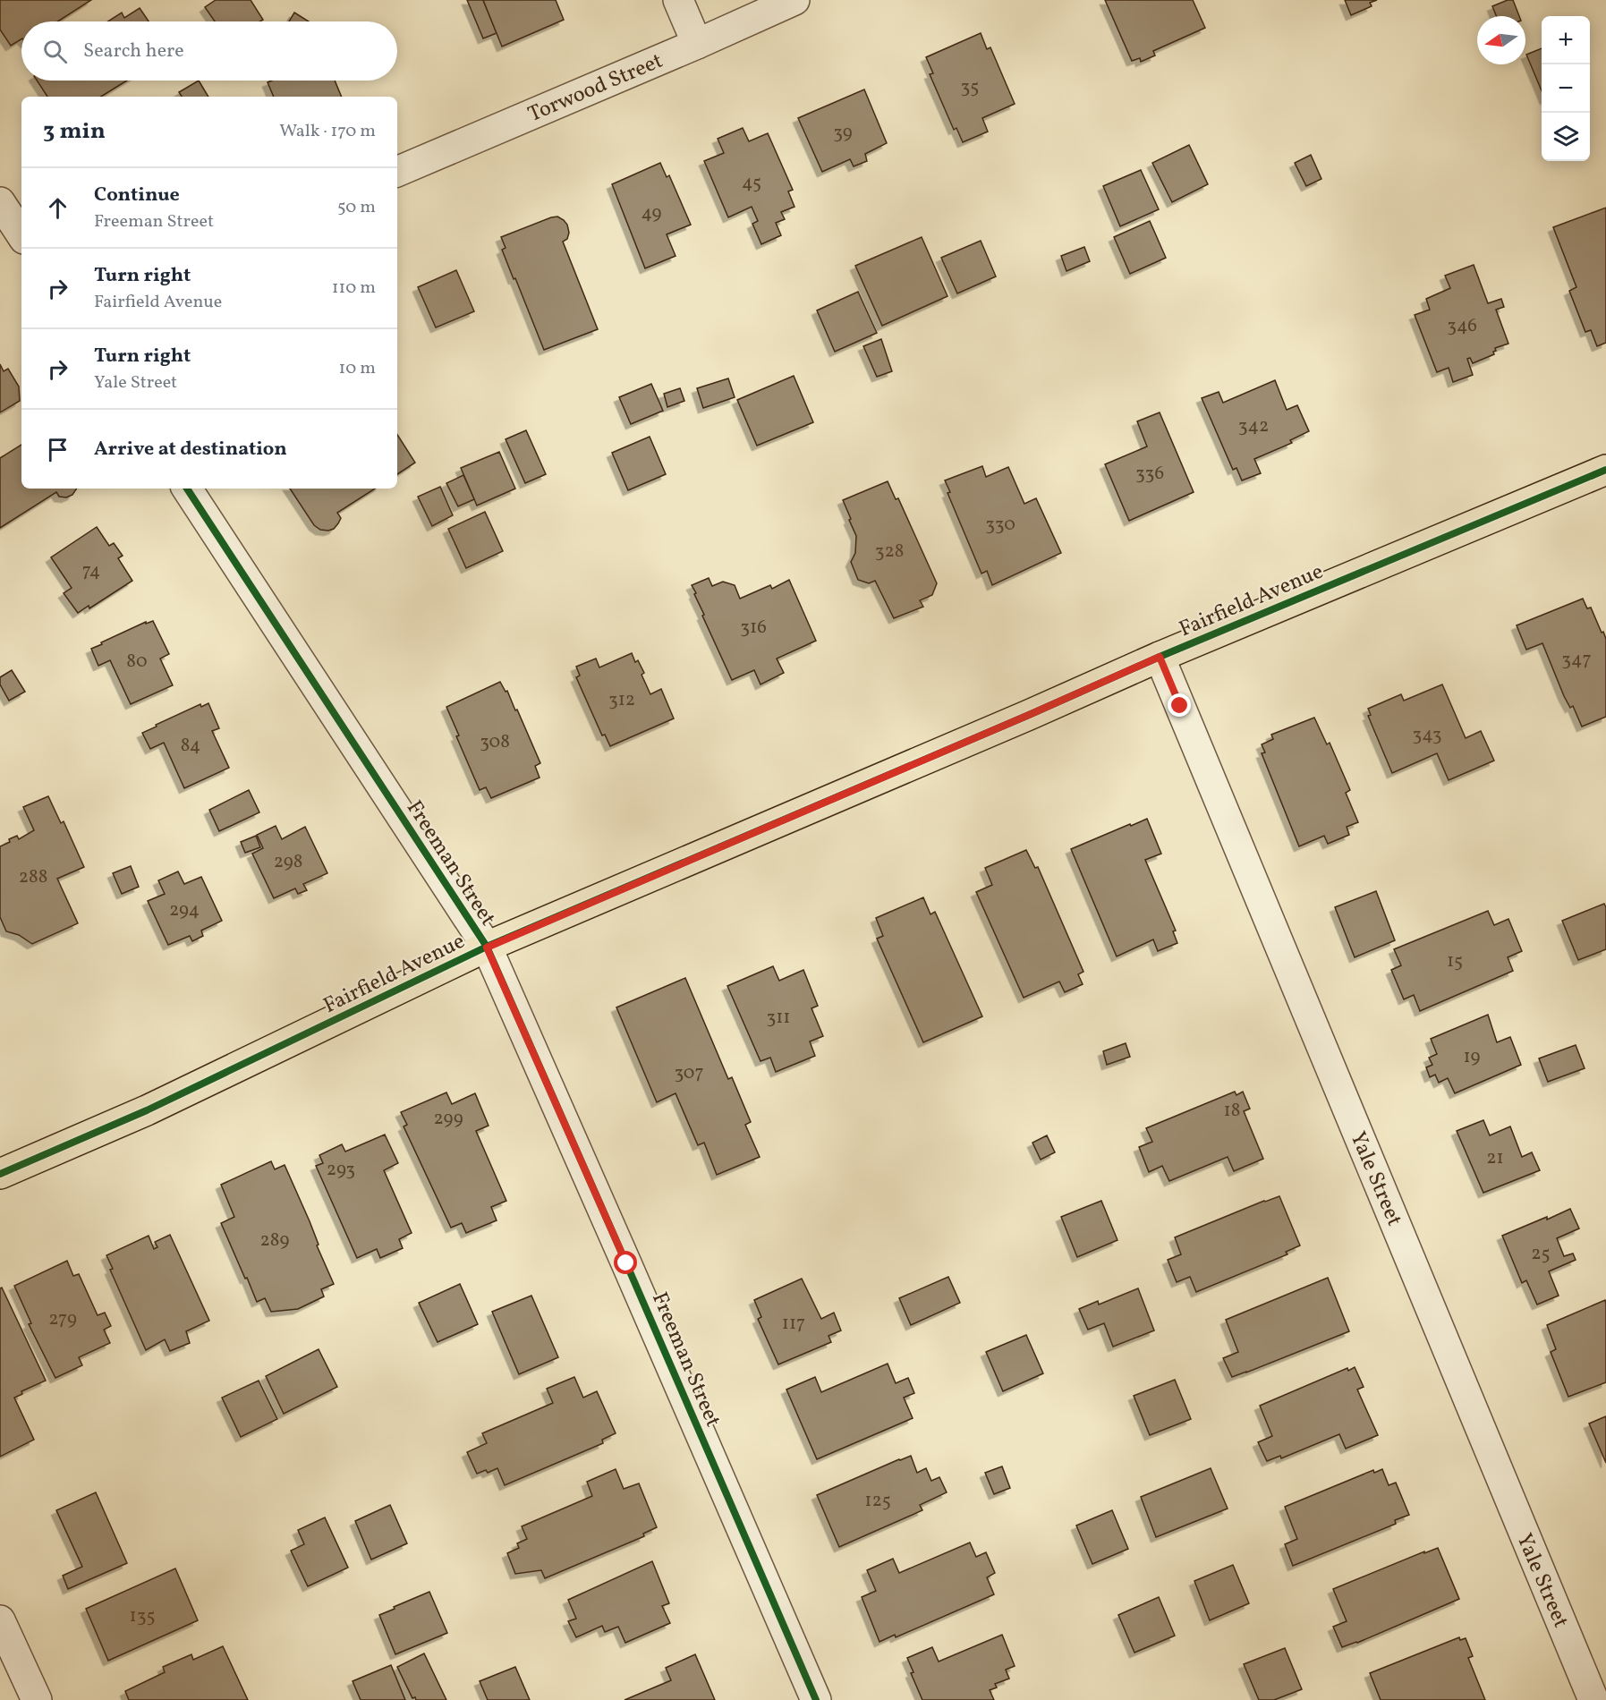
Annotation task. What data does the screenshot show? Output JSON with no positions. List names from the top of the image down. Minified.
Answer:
{"streets":{"main road":["Fairfield Avenue"],"street":["Torwood Street","Freeman Street","Yale Street"]},"crossings":[["Fairfield Avenue","Freeman Street"],["Fairfield Avenue","Yale Street"]],"house_numbers":["35","39","45","49","346","342","336","330","328","74","316","347","80","312","343","308","84","298","288","294","15","311","19","307","18","299","21","293","289","25","279","117","125","135"],"north":"left","page":{"map_buttons":["+","−"],"search":"Search here","heading":["3 min","Walk · 170 m"],"list":[["Continue","Freeman Street","50 m"],["Turn right","Fairfield Avenue","110 m"],["Turn right","Yale Street","10 m"],"Arrive at destination"]}}
